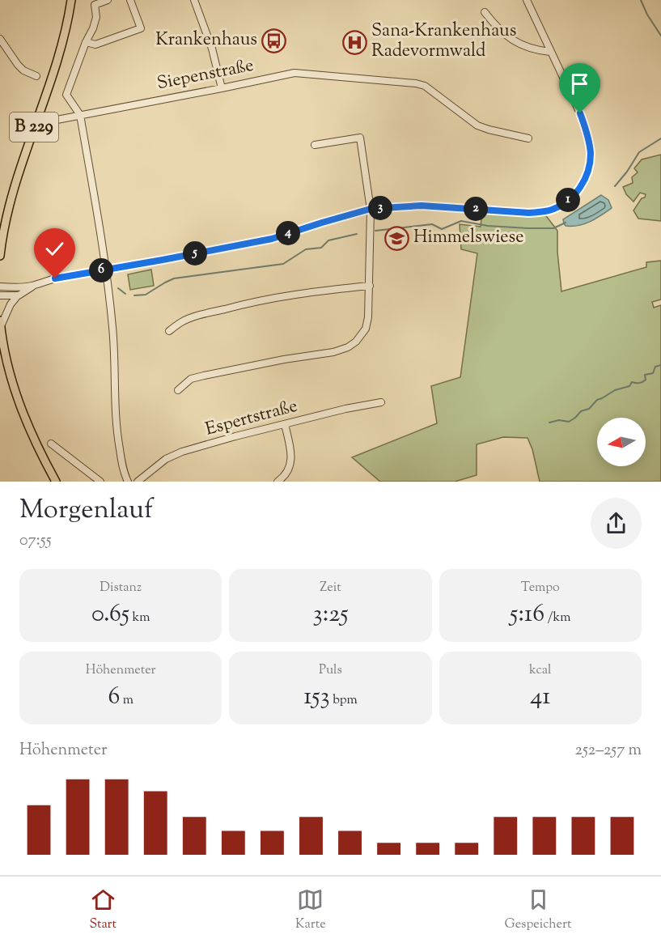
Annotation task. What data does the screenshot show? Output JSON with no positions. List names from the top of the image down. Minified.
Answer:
{"streets":{"main road":["B 229"],"street":["Siepenstraße","Espertstraße"]},"places":{"bus stop":["Krankenhaus"],"hospital":["Sana-Krankenhaus Radevormwald"],"school or university":["Himmelswiese"]},"north":"left","page":{"pins":["1","3","2","4","5","6"],"heading":["Morgenlauf","07:55"],"stats":[["Distanz","0.65 km"],["Zeit","3:25"],["Tempo","5:16 /km"],["Höhenmeter","6 m"],["Puls","153 bpm"],["kcal","41"]],"chart":["Höhenmeter","252–257 m"],"tabs":["Start","Karte","Gespeichert"]}}
